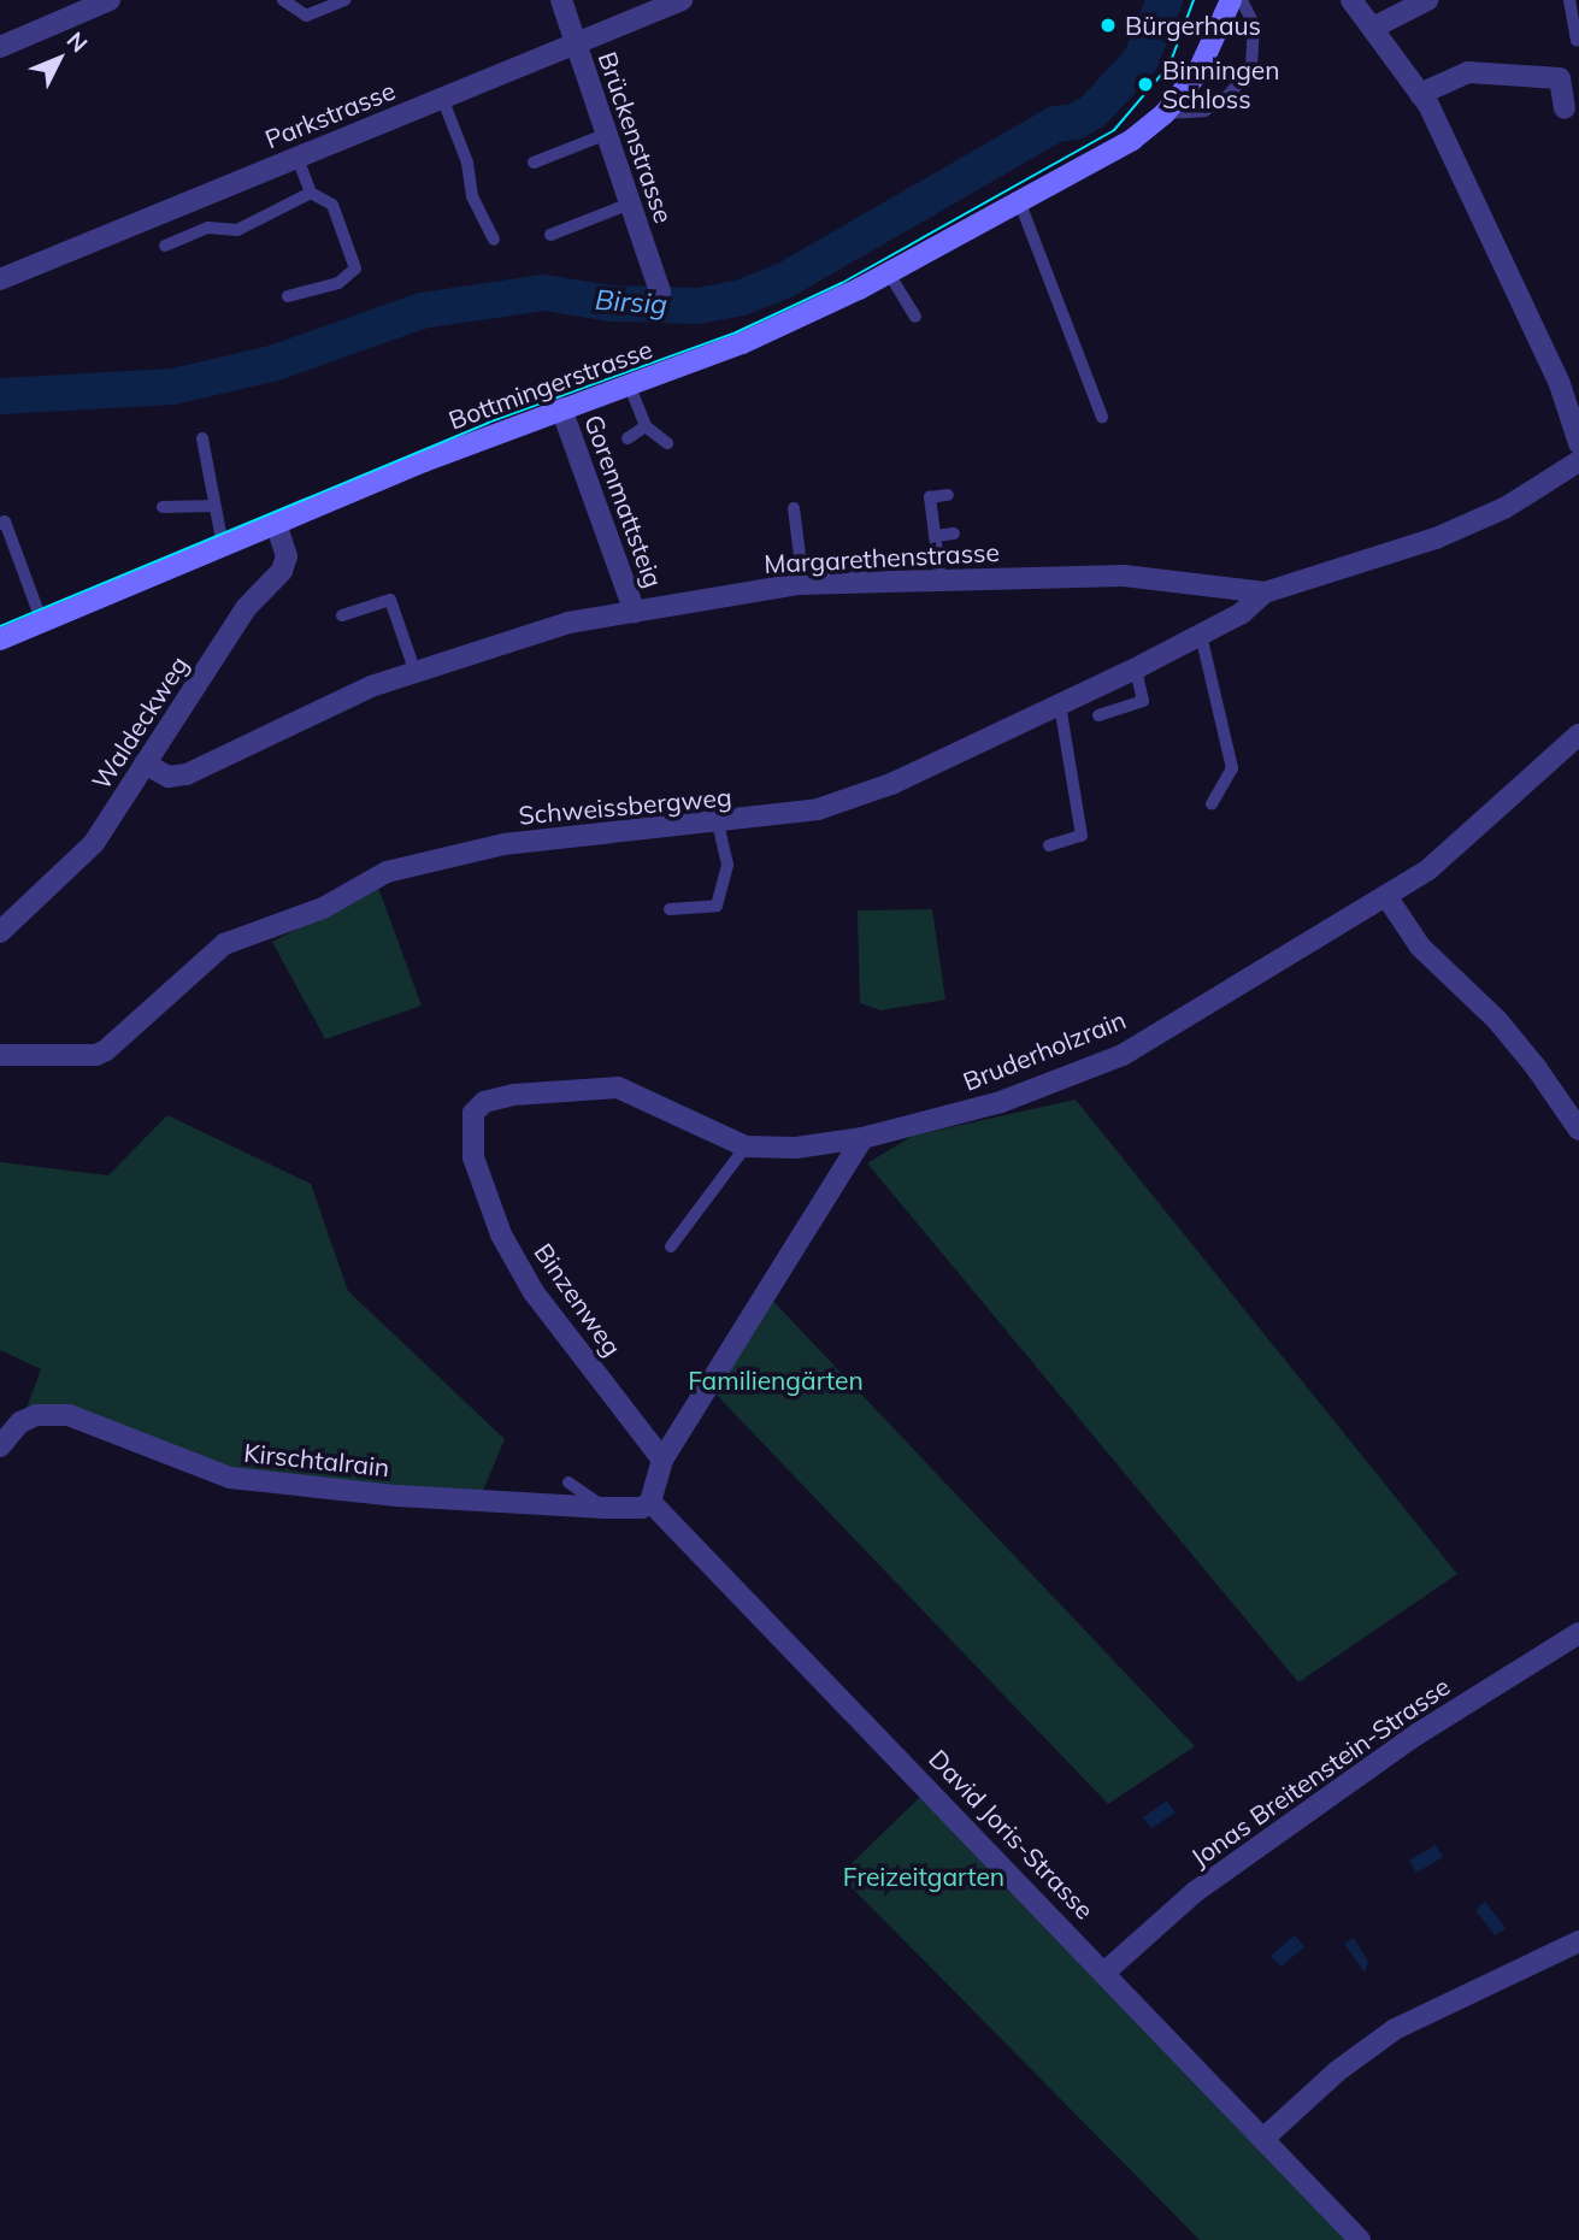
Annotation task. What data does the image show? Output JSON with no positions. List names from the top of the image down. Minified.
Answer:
{"streets":{"main road":["Bottmingerstrasse"],"street":["Parkstrasse","Brückenstrasse","Gorenmattsteig","Margarethenstrasse","Waldeckweg","Schweissbergweg","Bruderholzrain","Binzenweg","Kirschtalrain","Jonas Breitenstein-Strasse","David Joris-Strasse"]},"crossings":[["Parkstrasse","Brückenstrasse"],["Bottmingerstrasse","Gorenmattsteig"],["Bottmingerstrasse","Waldeckweg"],["Gorenmattsteig","Margarethenstrasse"],["Margarethenstrasse","Waldeckweg"],["Margarethenstrasse","Schweissbergweg"],["Bruderholzrain","Binzenweg"],["Kirschtalrain","David Joris-Strasse"],["Jonas Breitenstein-Strasse","David Joris-Strasse"]],"water":["Birsig"],"parks":["Familiengärten","Freizeitgarten"],"places":["Bürgerhaus","Binningen Schloss"],"north":"top right"}
